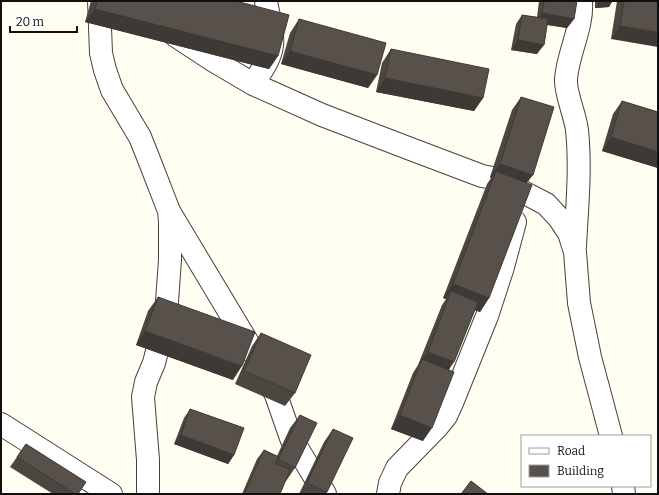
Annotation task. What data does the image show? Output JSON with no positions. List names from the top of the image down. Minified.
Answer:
{"legend":["Road","Building"],"scale_bar":"20 m"}
